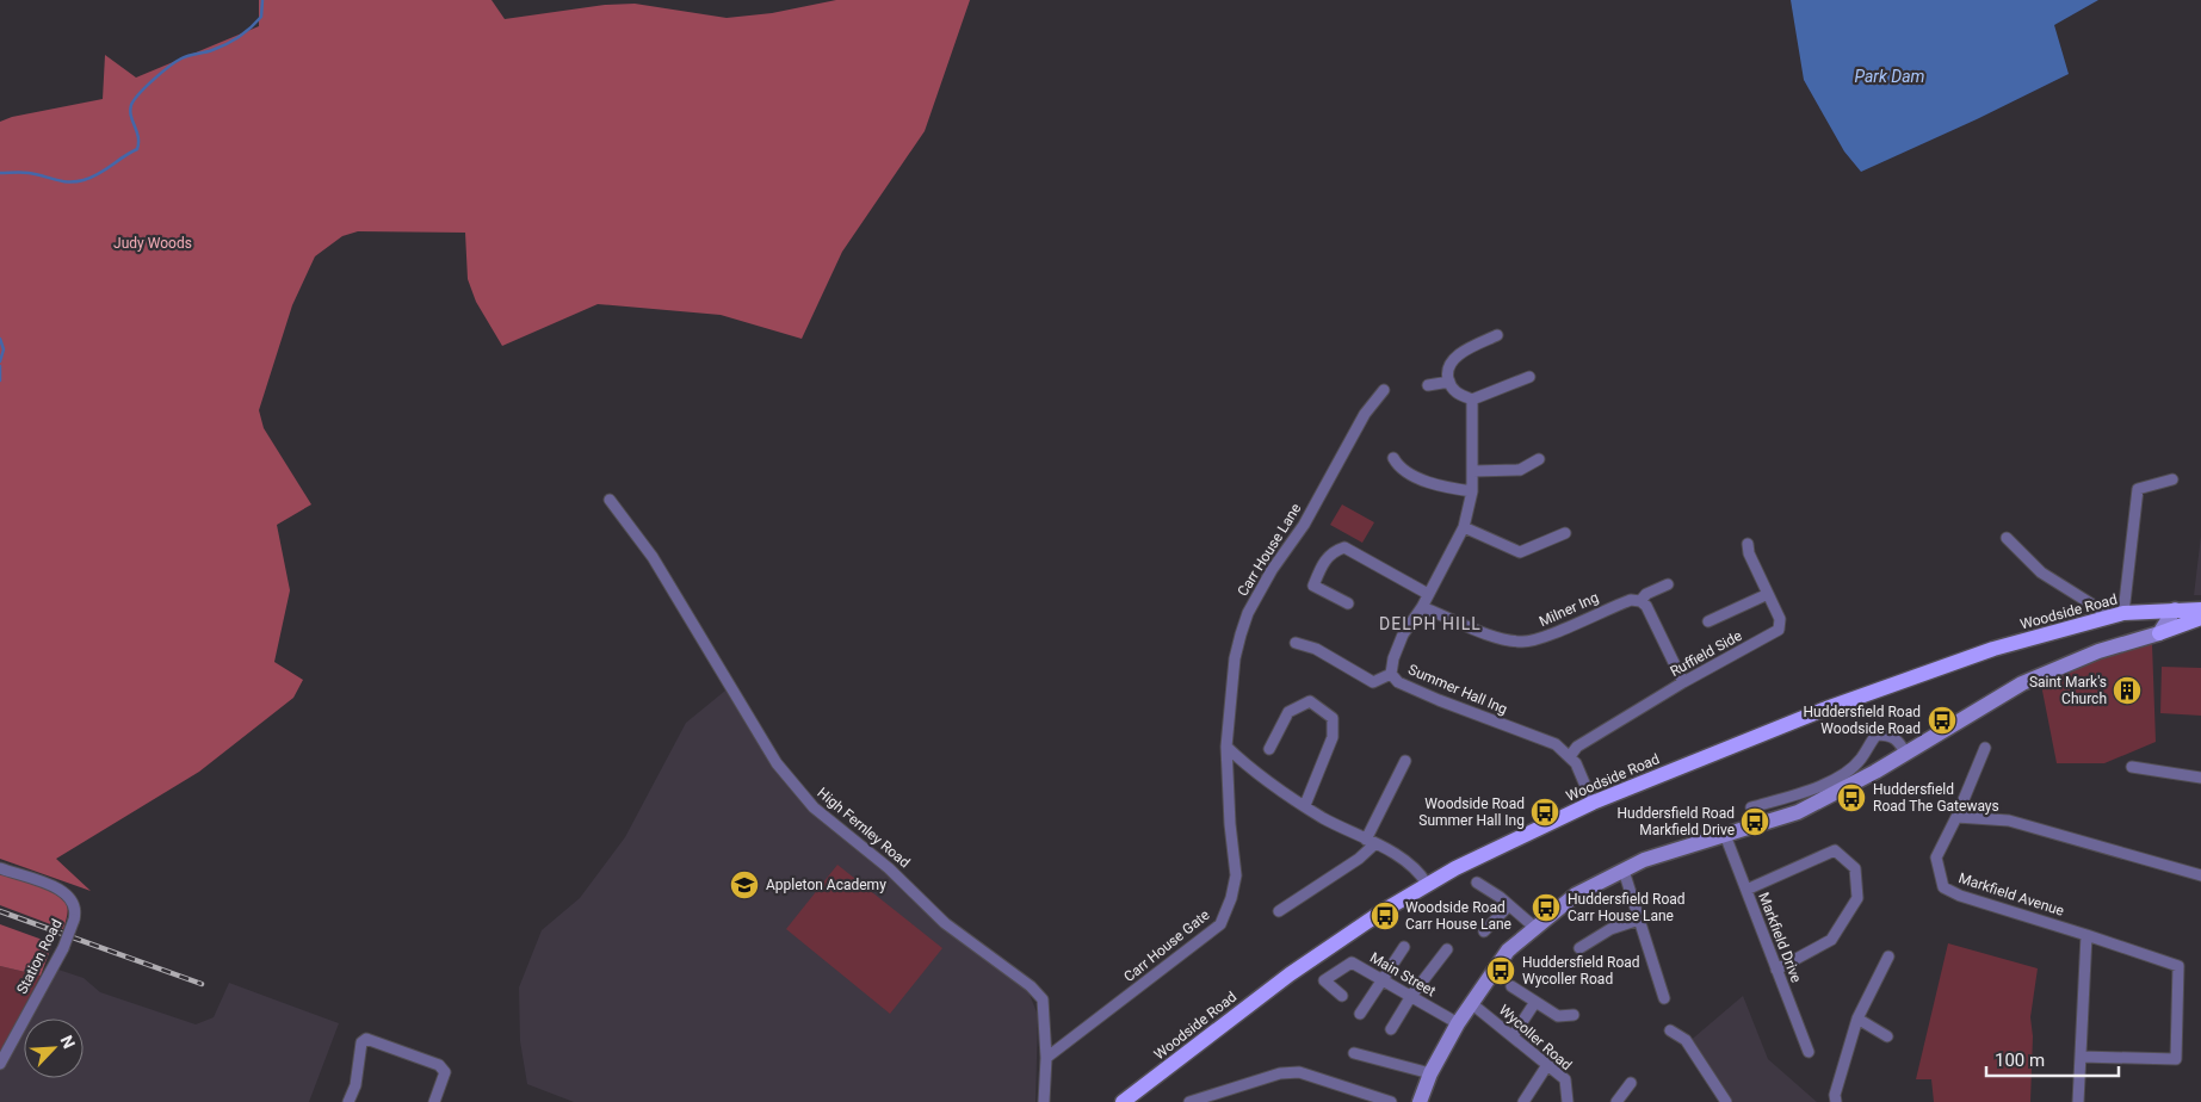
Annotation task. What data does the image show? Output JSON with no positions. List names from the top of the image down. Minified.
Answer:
{"streets":{"main road":["Woodside Road"],"street":["Carr House Lane","Milner Ing","Ruffield Side","Summer Hall Ing","High Fernley Road","Markfield Avenue","Markfield Drive","Carr House Gate","Station Road","Main Street","Wycoller Road"]},"crossings":[["Carr House Lane","Carr House Gate"],["Milner Ing","Summer Hall Ing"],["Woodside Road","Summer Hall Ing"],["Ruffield Side","Summer Hall Ing"],["High Fernley Road","Carr House Gate"]],"districts":["DELPH HILL"],"water":["Park Dam"],"parks":["Judy Woods"],"places":{"building":["Saint Mark's Church"],"bus stop":["Huddersfield Road Woodside Road","Huddersfield Road The Gateways","Woodside Road Summer Hall Ing","Huddersfield Road Markfield Drive","Huddersfield Road Carr House Lane","Woodside Road Carr House Lane","Huddersfield Road Wycoller Road"],"school or university":["Appleton Academy"]},"scale_bar":"100 m","north":"top right"}
